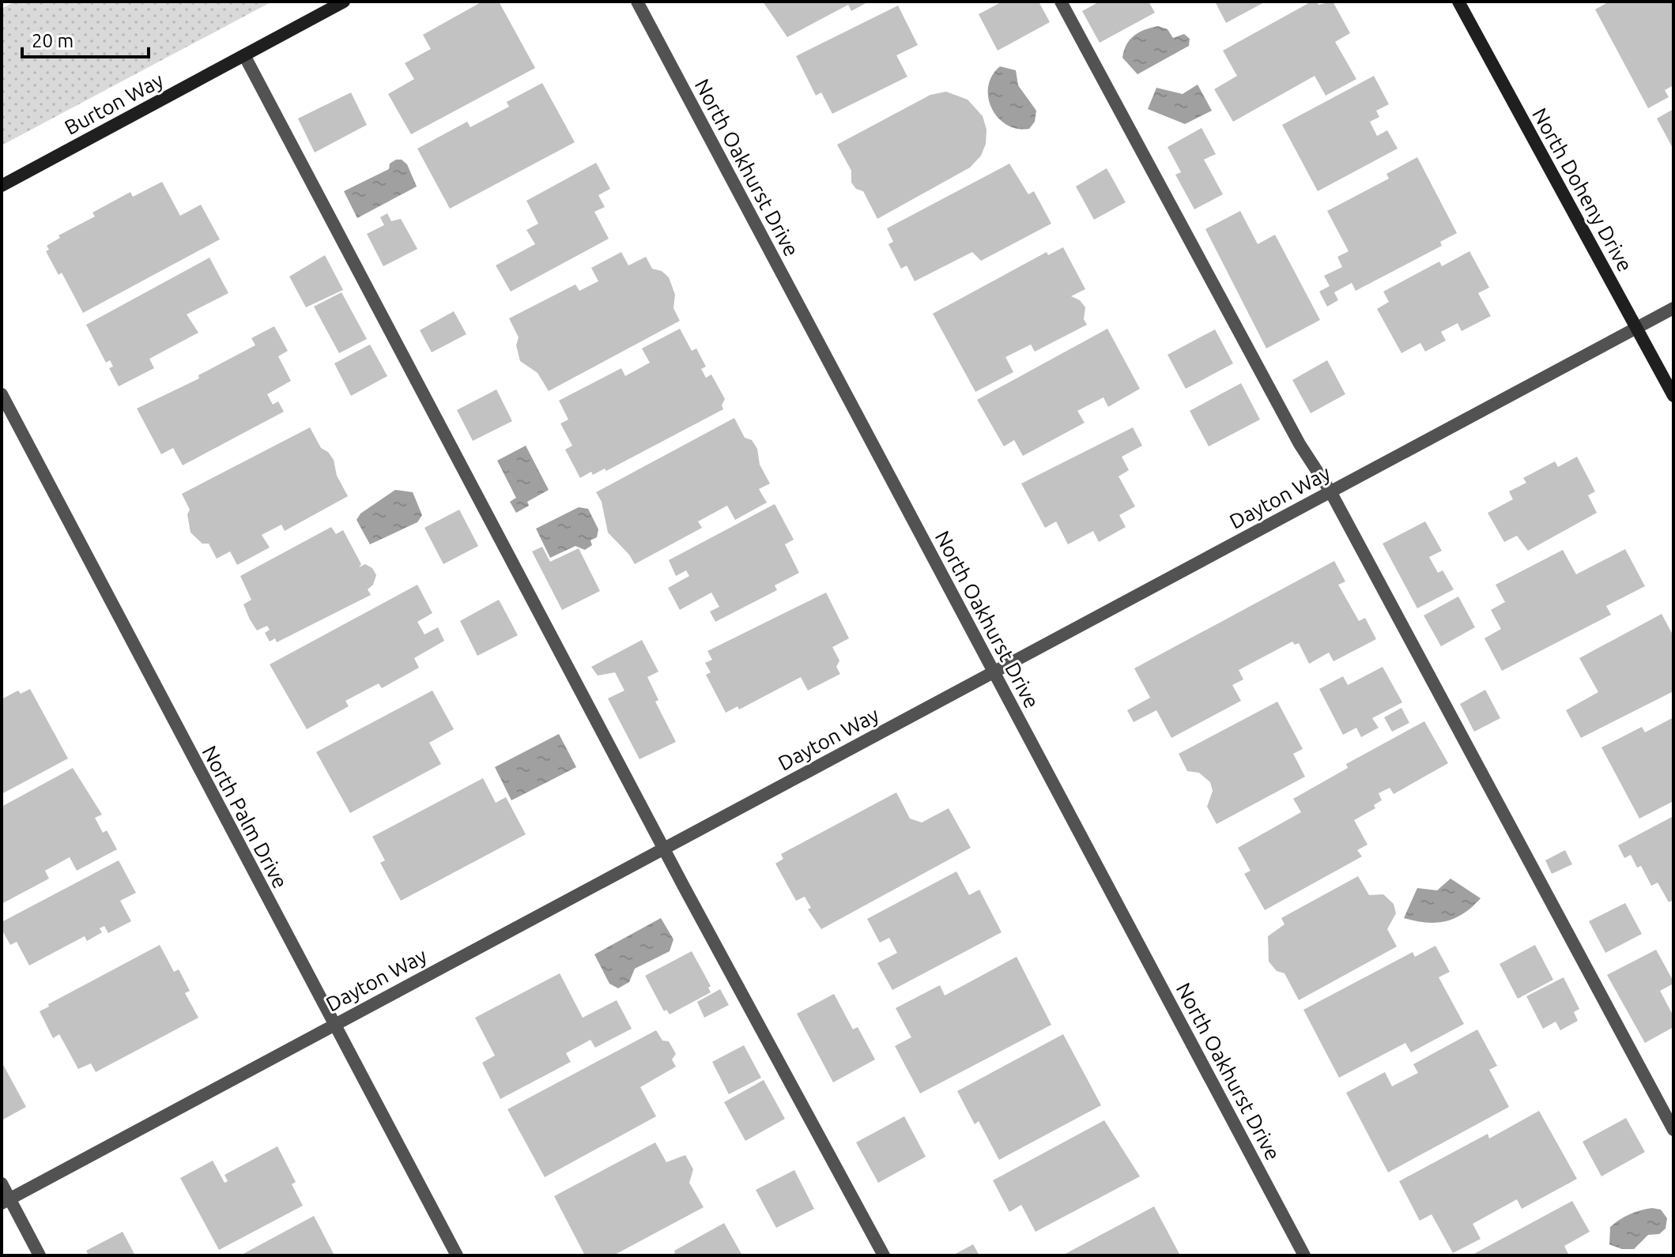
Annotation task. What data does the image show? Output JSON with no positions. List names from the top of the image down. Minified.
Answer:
{"streets":{"street":["Burton Way","North Oakhurst Drive","North Doheny Drive","Dayton Way","North Palm Drive"]},"crossings":[["North Oakhurst Drive","Dayton Way"],["North Doheny Drive","Dayton Way"],["Dayton Way","North Palm Drive"]],"scale_bar":"20 m"}
